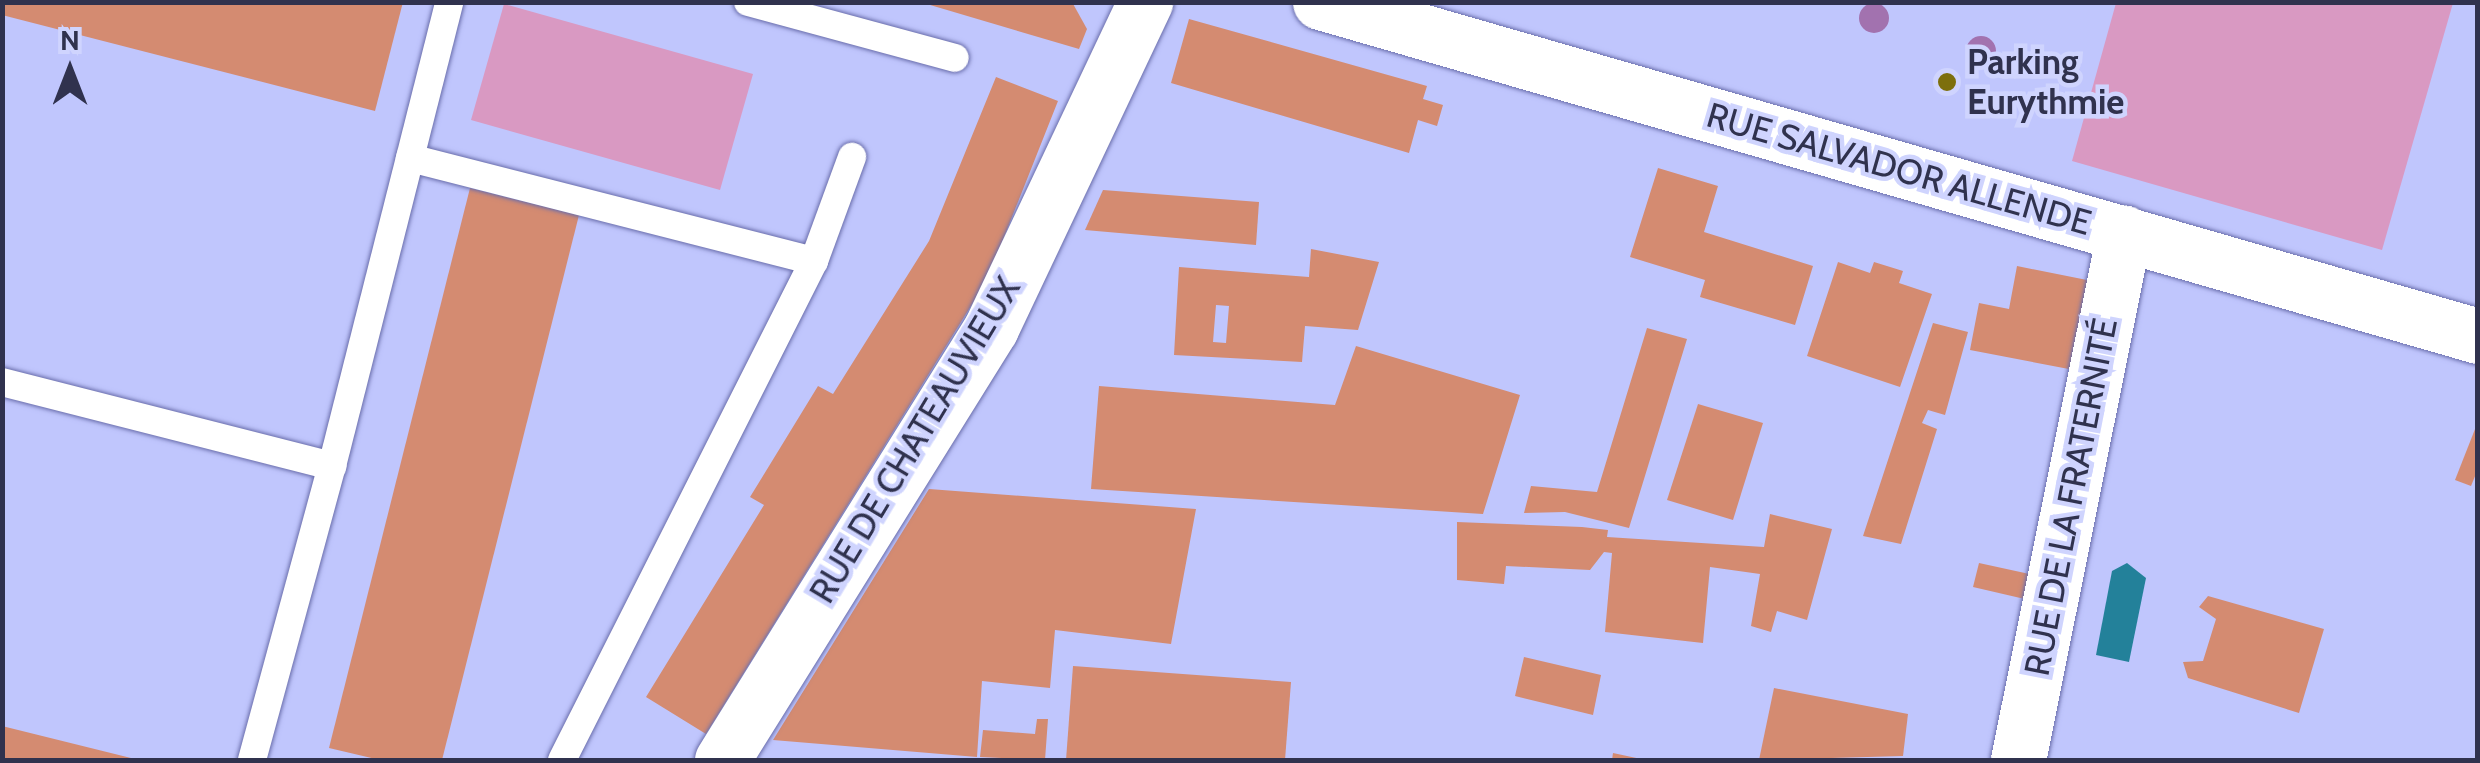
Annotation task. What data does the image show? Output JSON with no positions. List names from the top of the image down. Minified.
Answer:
{"streets":{"street":["RUE SALVADOR ALLENDE","RUE DE CHATEAUVIEUX","RUE DE LA FRATERNITÉ"]},"crossings":[["RUE SALVADOR ALLENDE","RUE DE LA FRATERNITÉ"]],"places":["Parking Eurythmie"],"north":"top"}
